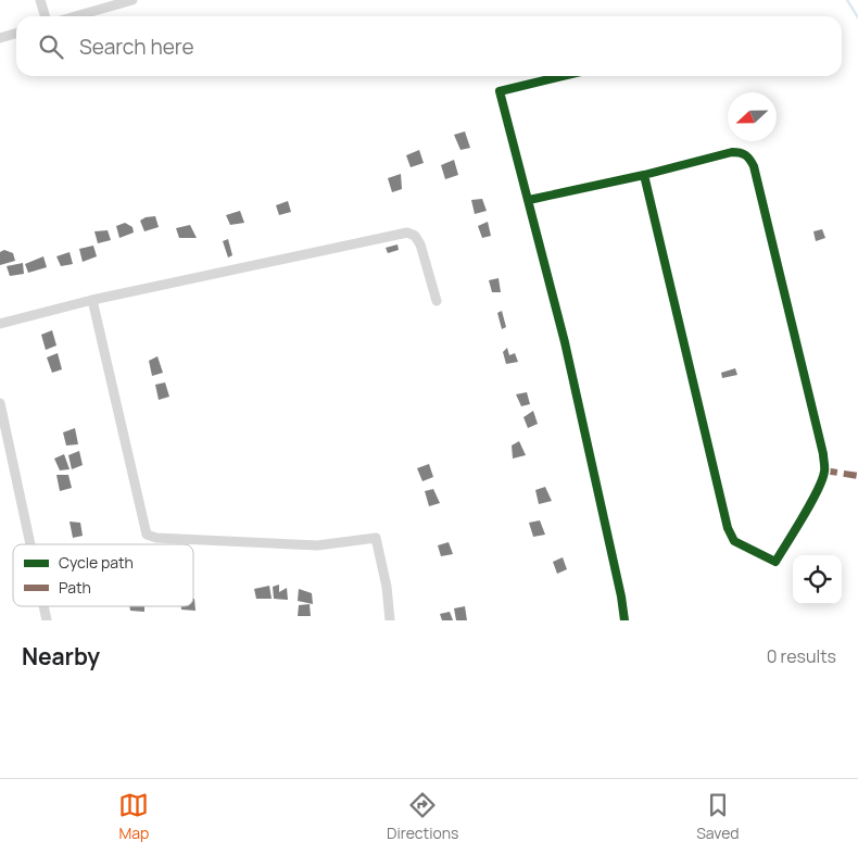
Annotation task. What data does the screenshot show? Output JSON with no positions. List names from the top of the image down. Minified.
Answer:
{"legend":["Cycle path","Path"],"north":"left","page":{"search":"Search here","heading":["Nearby","0 results"],"nav":["Map","Directions","Saved"]}}
